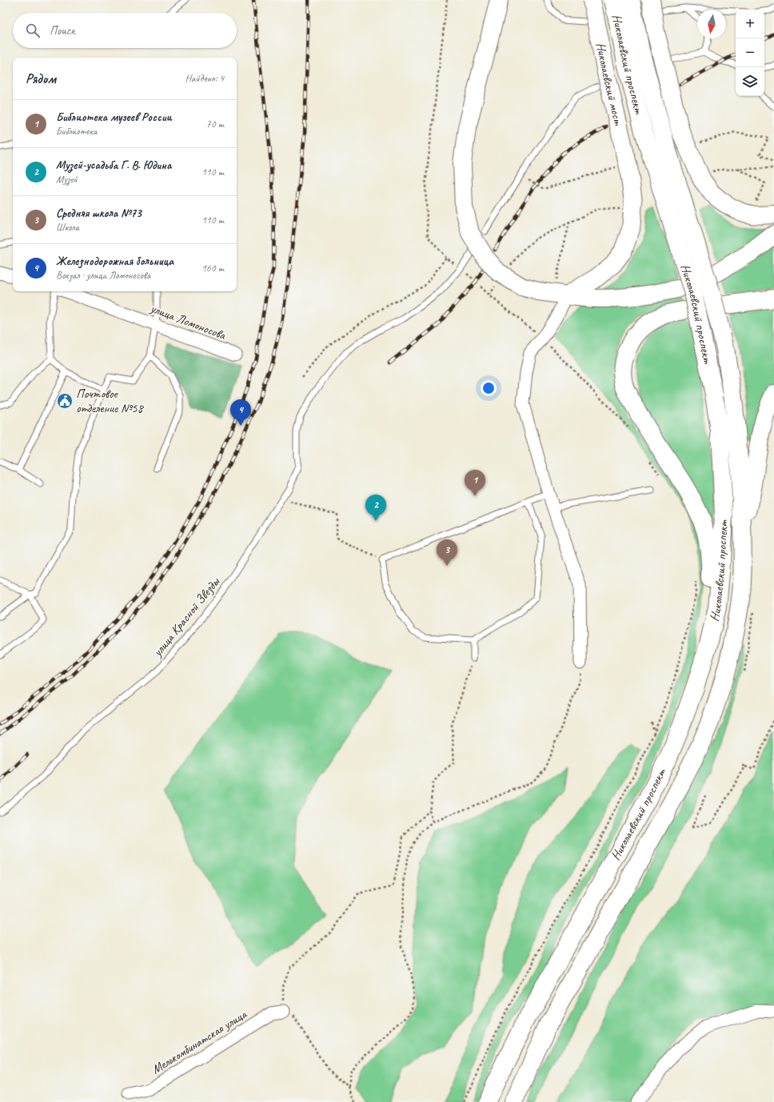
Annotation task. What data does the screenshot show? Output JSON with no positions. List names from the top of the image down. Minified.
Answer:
{"streets":{"main road":["Николаевский проспект","Николаевский мост"],"street":["улица Ломоносова","Мелькомбинатская улица"],"lane":["улица Красной Звезды"]},"places":{"public building":["Почтовое отделение №58"]},"north":"bottom","page":{"map_buttons":["+","−"],"search":"Поиск","heading":["Рядом","Найдено: 4"],"list":[{"mark":"1","name":"Библиотека музеев России","note":"Библиотека","value":"70 m"},{"mark":"2","name":"Музей-усадьба Г. В. Юдина","note":"Музей","value":"110 m"},{"mark":"3","name":"Средняя школа №73","note":"Школа","value":"110 m"},{"mark":"4","name":"Железнодорожная больница","note":"Вокзал · улица Ломоносова","value":"160 m"}],"pins":["4","1","2","3"]}}
